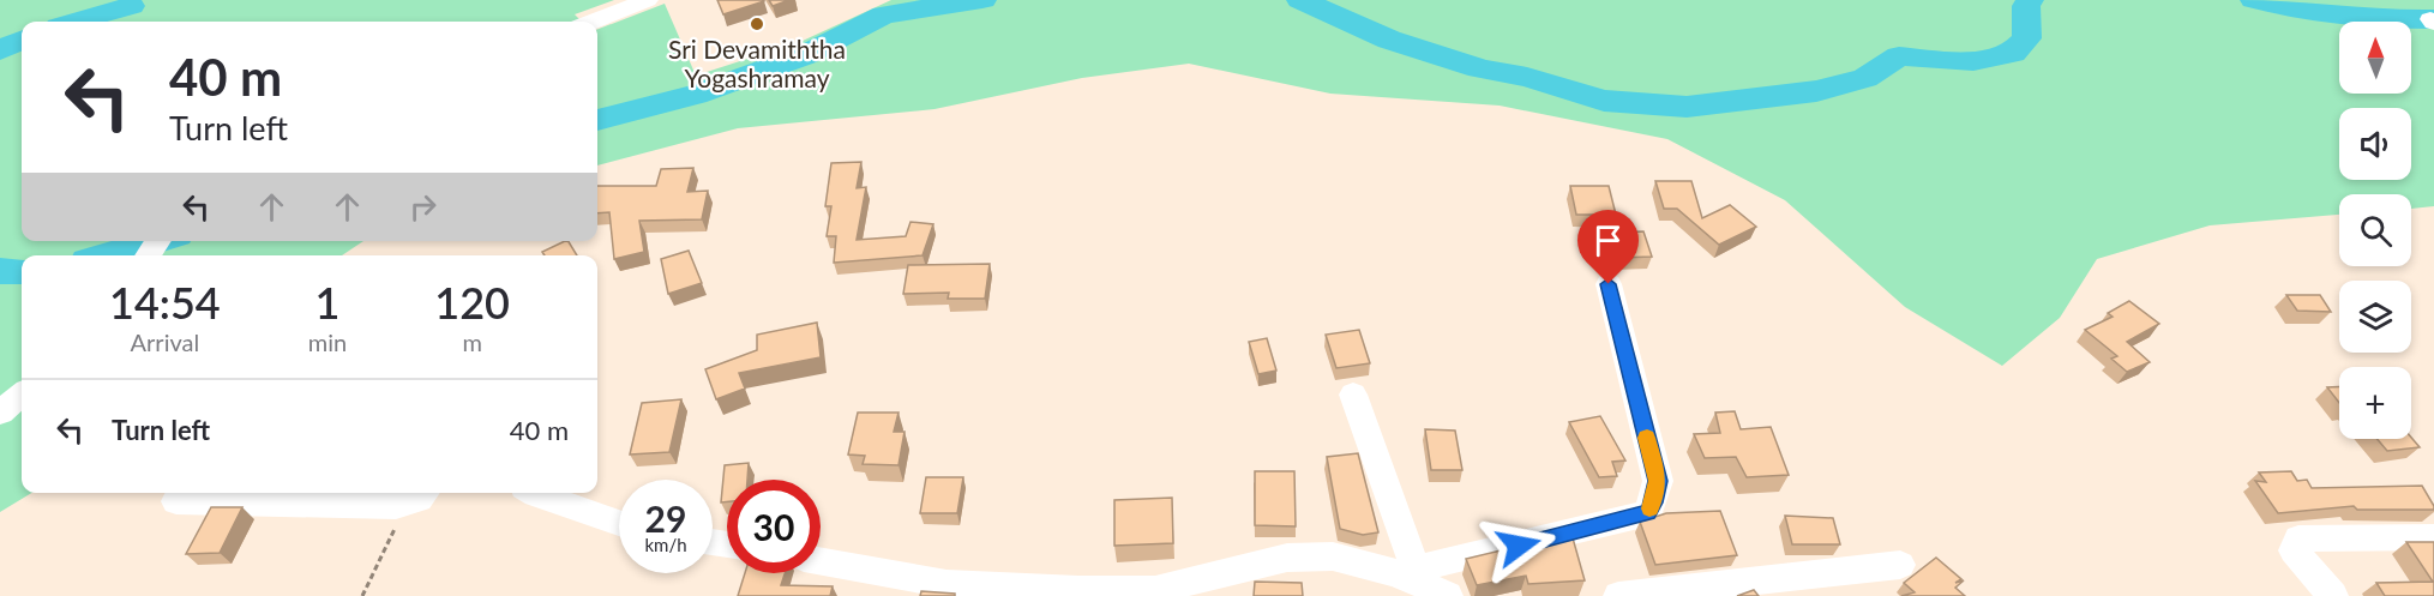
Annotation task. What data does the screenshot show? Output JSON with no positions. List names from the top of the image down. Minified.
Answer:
{"places":["Sri Devamiththa Yogashramay"],"north":"top","page":{"map_buttons":"+","turn":["40 m","Turn left"],"eta":["14:54","Arrival","1","min","120","m"],"list":[{"name":"Turn left","value":"40 m"}],"speed":"29 km/h","limit":"30"}}
